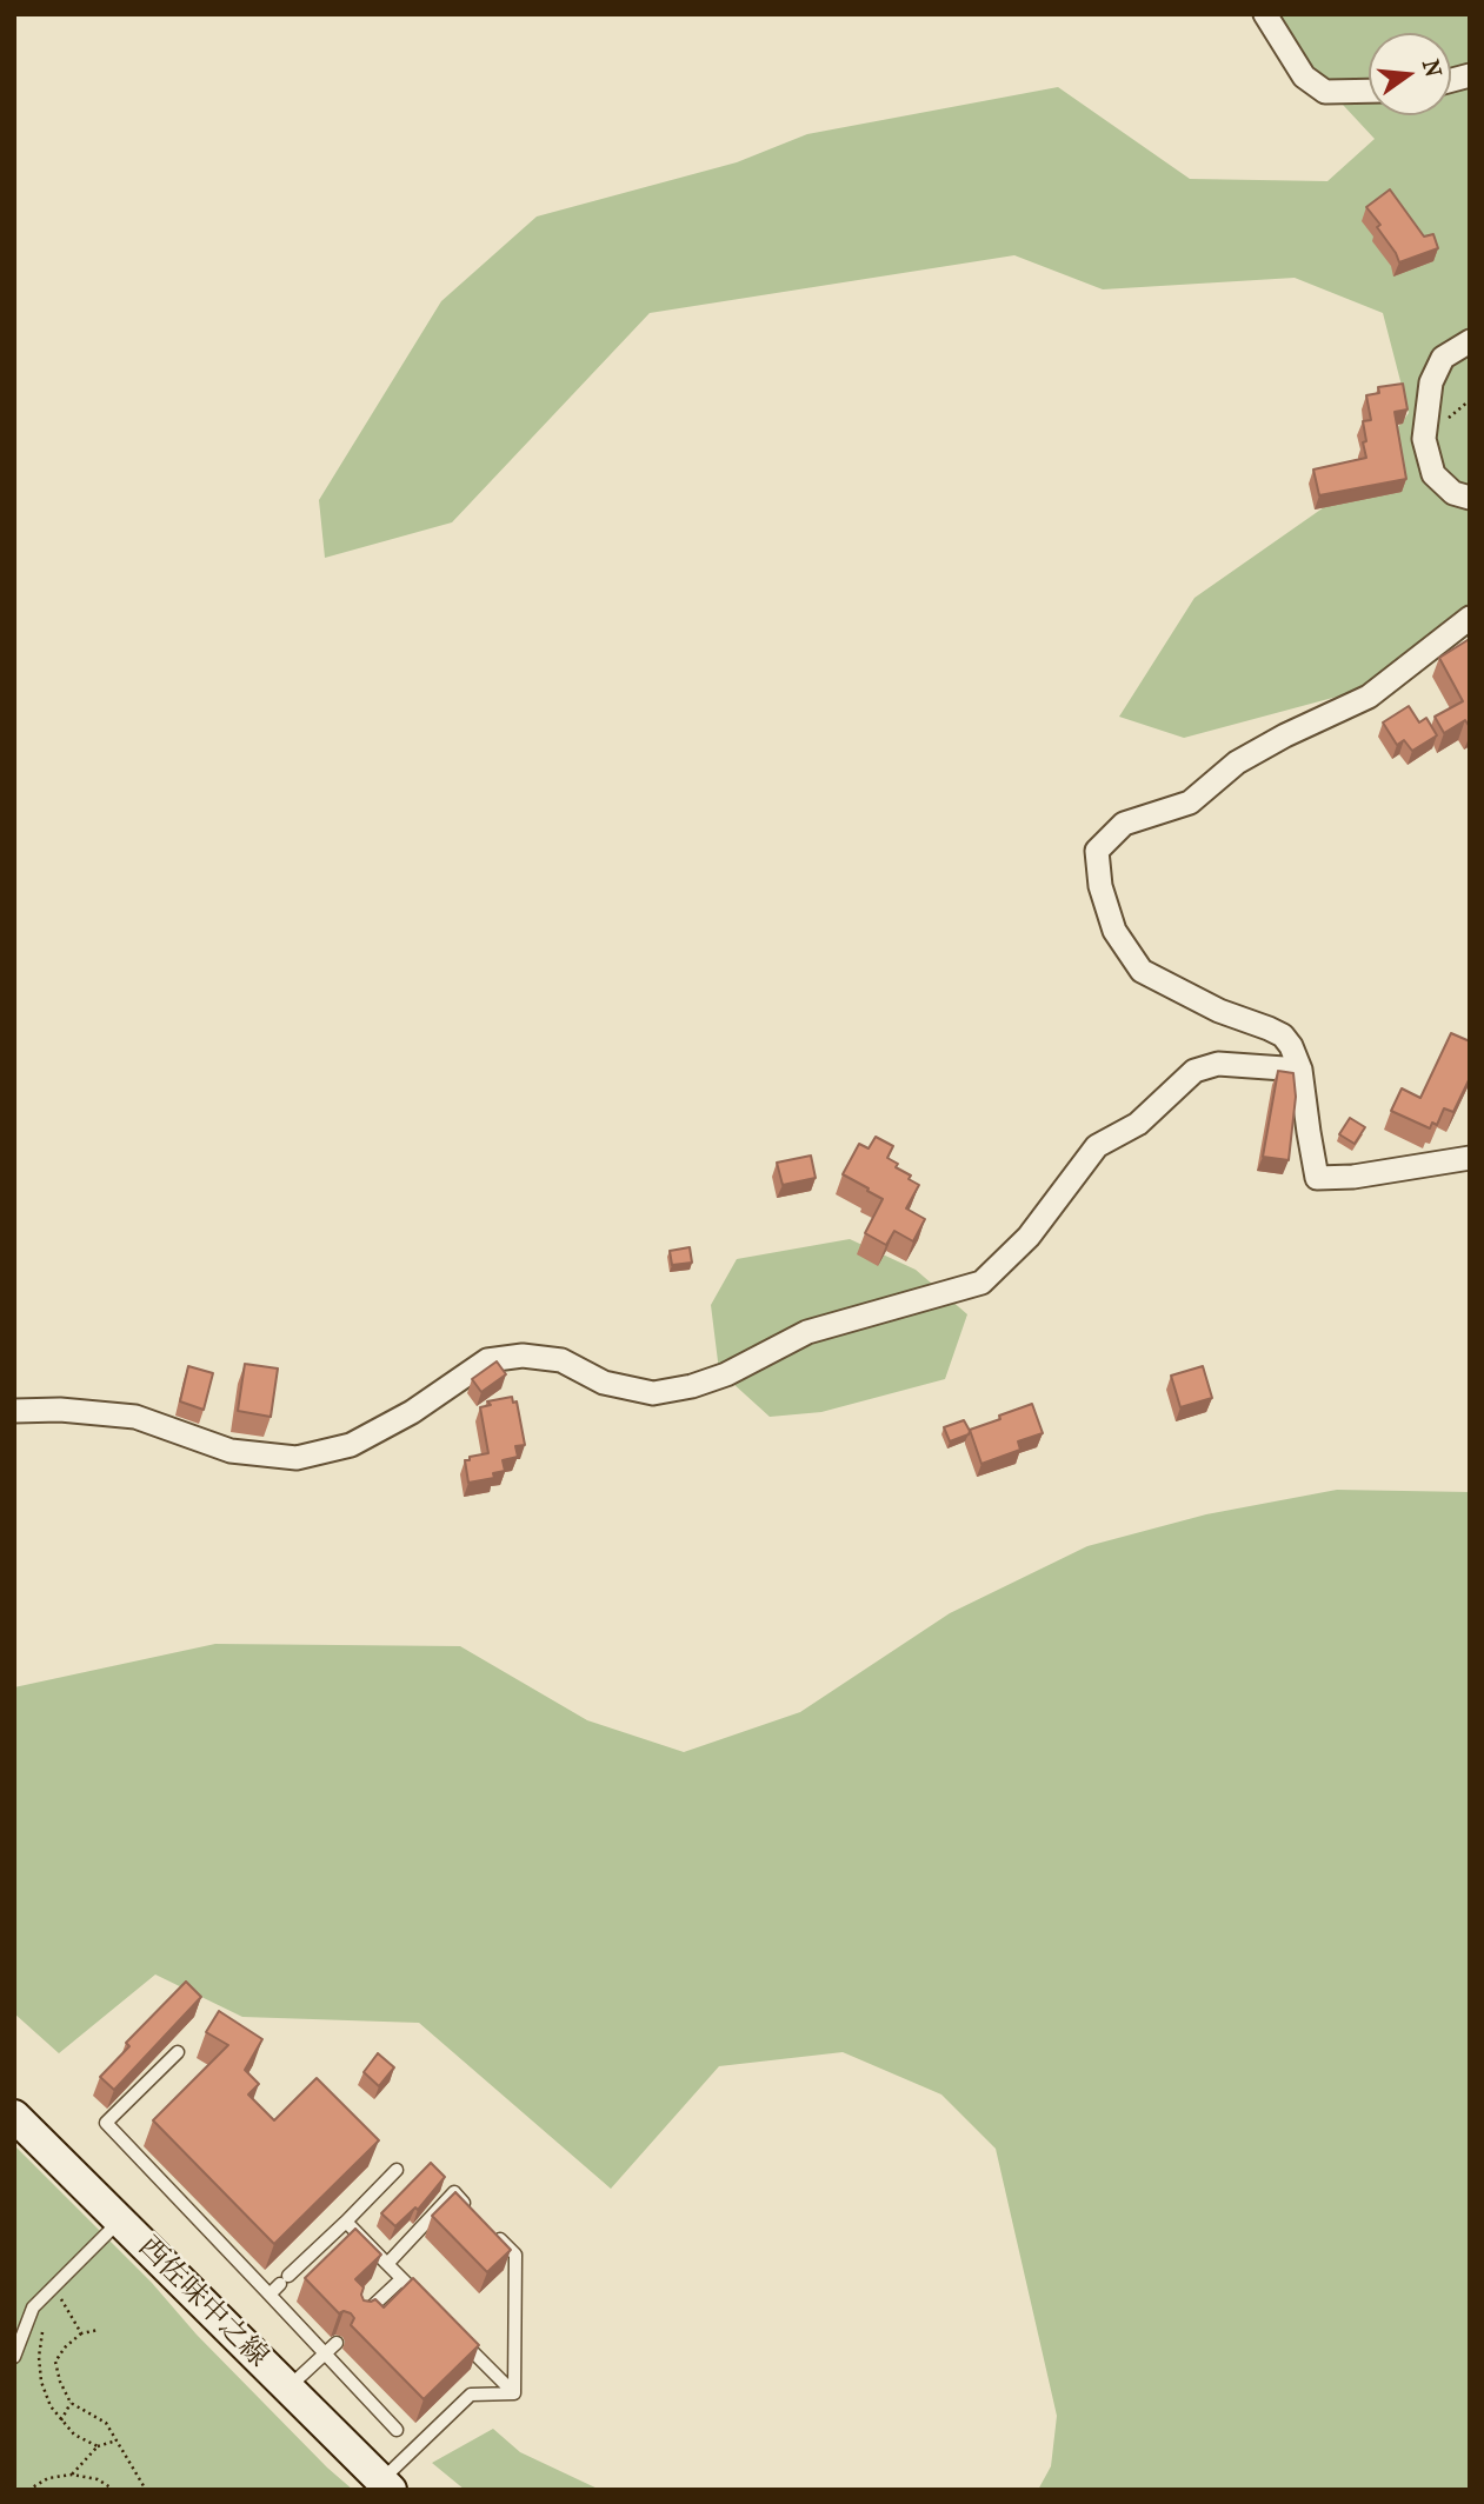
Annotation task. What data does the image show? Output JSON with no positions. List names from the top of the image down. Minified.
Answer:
{"streets":{"main road":["西佐味中之線"]},"north":"right"}
